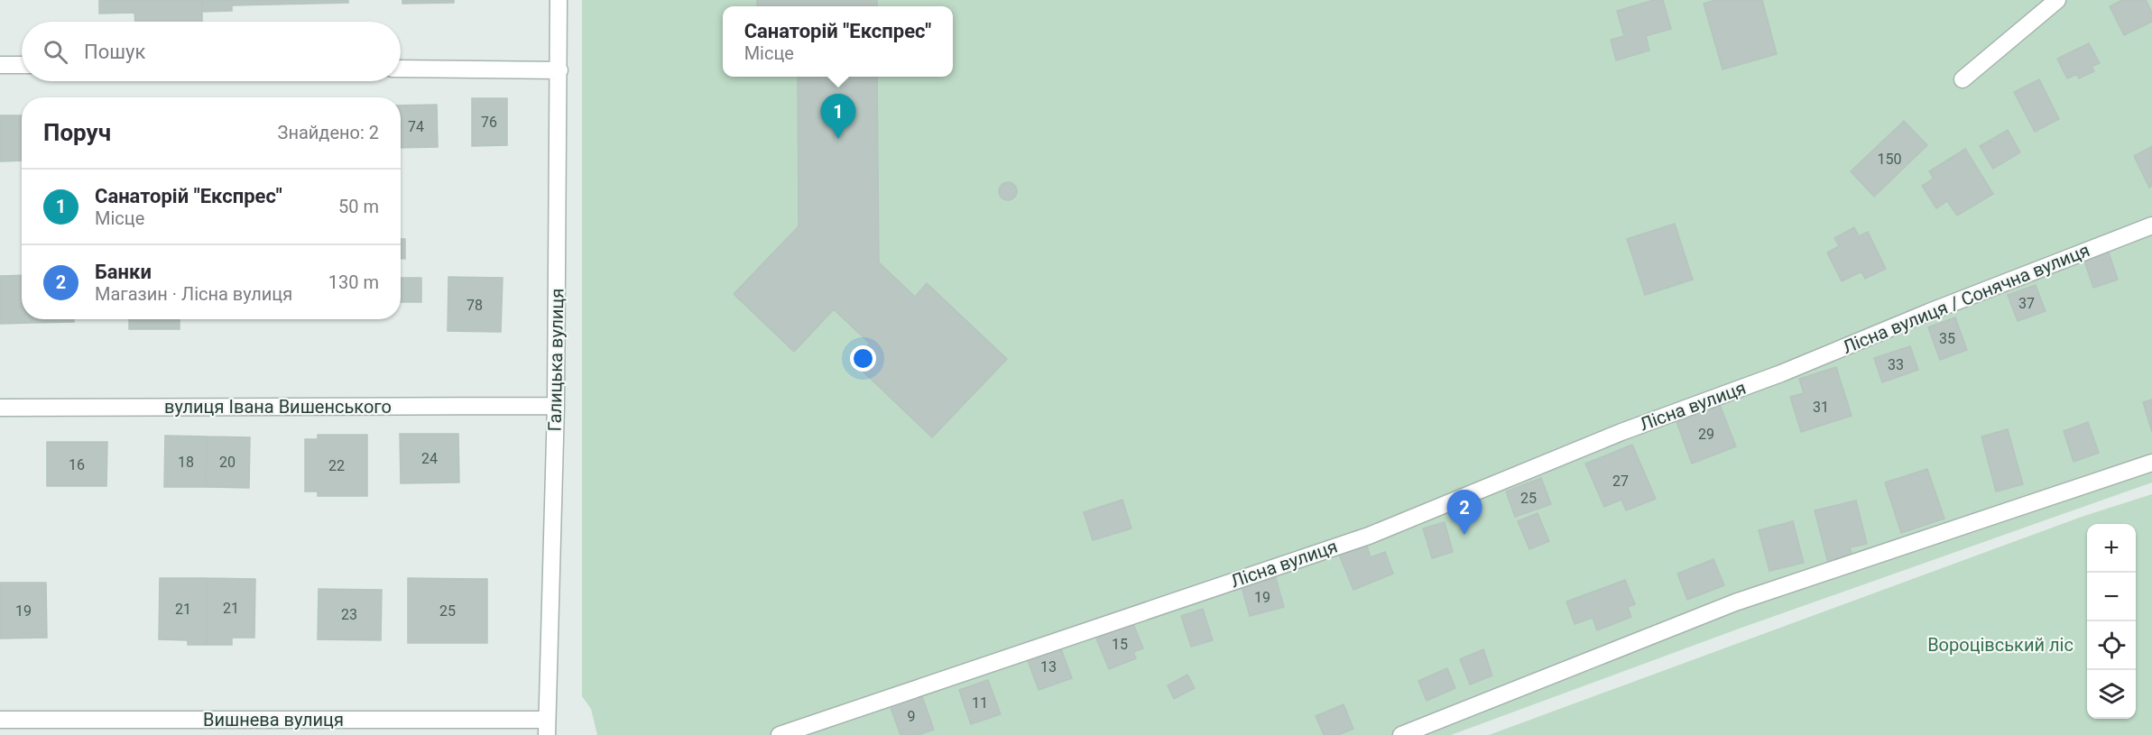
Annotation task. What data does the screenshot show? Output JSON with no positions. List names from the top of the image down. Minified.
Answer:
{"streets":{"street":["Лісна вулиця / Сонячна вулиця","Галицька вулиця","Лісна вулиця","вулиця Івана Вишенського","Вишнева вулиця"]},"crossings":[["Лісна вулиця / Сонячна вулиця","Лісна вулиця"],["Галицька вулиця","вулиця Івана Вишенського"],["Галицька вулиця","Вишнева вулиця"]],"parks":["Вороцівський ліс"],"house_numbers":["76","74","150","37","78","35","33","31","29","24","18","20","16","22","27","25","19","21","21","19","25","23","15","13","11","9"],"page":{"popup":["Санаторій \"Експрес\"","Місце"],"search":"Пошук","pins":["1","2"],"heading":["Поруч","Знайдено: 2"],"list":[{"mark":"1","name":"Санаторій \"Експрес\"","note":"Місце","value":"50 m"},{"mark":"2","name":"Банки","note":"Магазин · Лісна вулиця","value":"130 m"}],"map_buttons":["+","−"]}}
